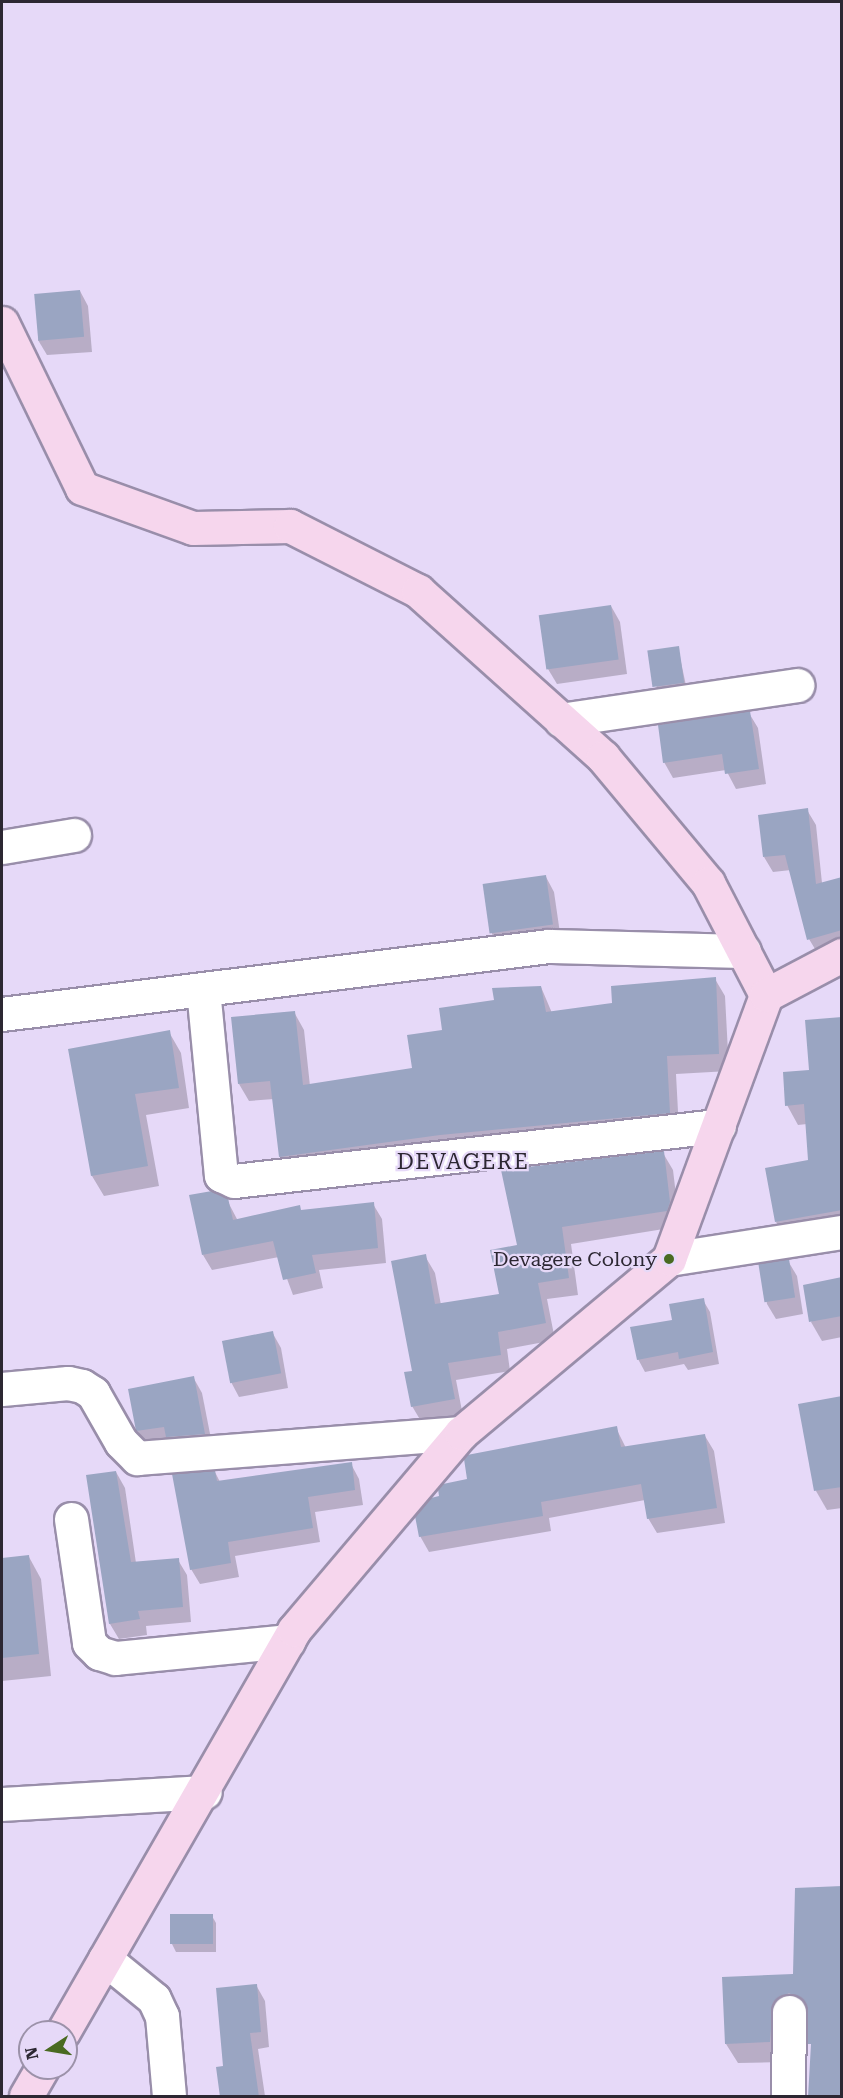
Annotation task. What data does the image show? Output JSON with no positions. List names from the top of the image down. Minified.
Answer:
{"districts":["DEVAGERE"],"places":["Devagere Colony"],"north":"left"}
